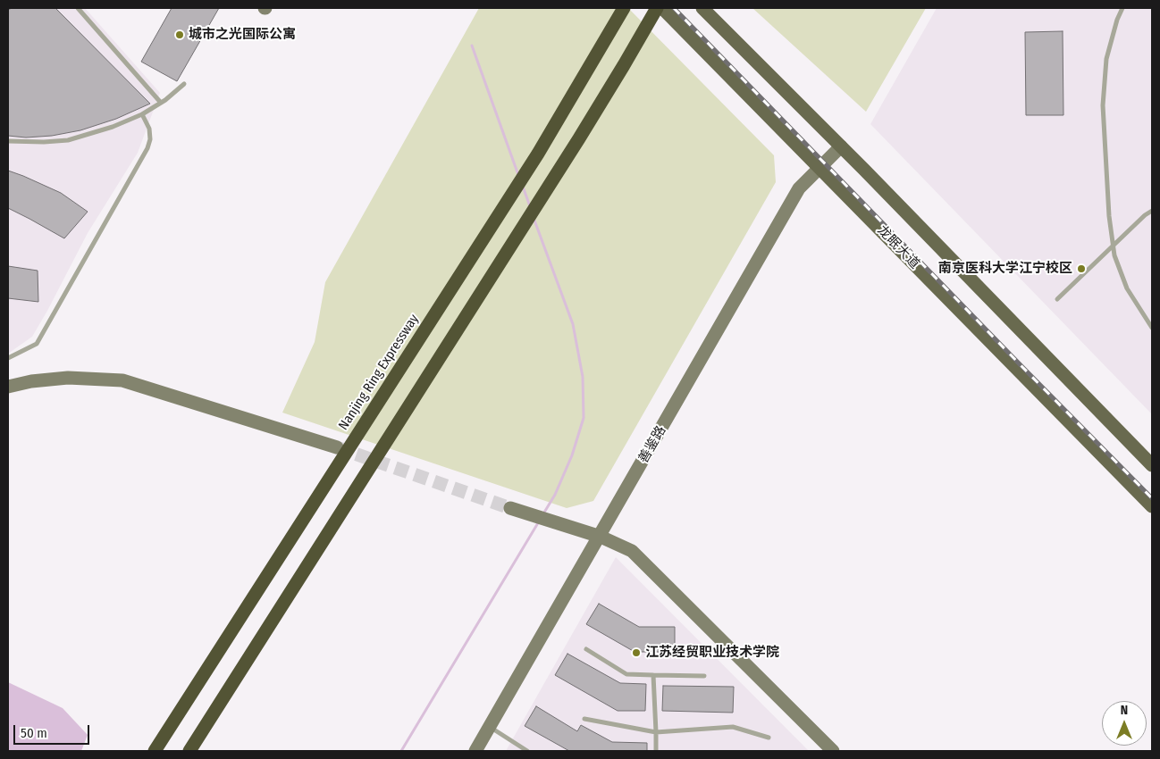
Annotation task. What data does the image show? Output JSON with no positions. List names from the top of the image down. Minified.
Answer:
{"streets":{"highway":["Nanjing Ring Expressway"],"main road":["龙眠大道"],"street":["善鉴路"]},"crossings":[["龙眠大道","善鉴路"]],"places":["城市之光国际公寓","南京医科大学江宁校区","江苏经贸职业技术学院"],"scale_bar":"50 m","north":"top"}
